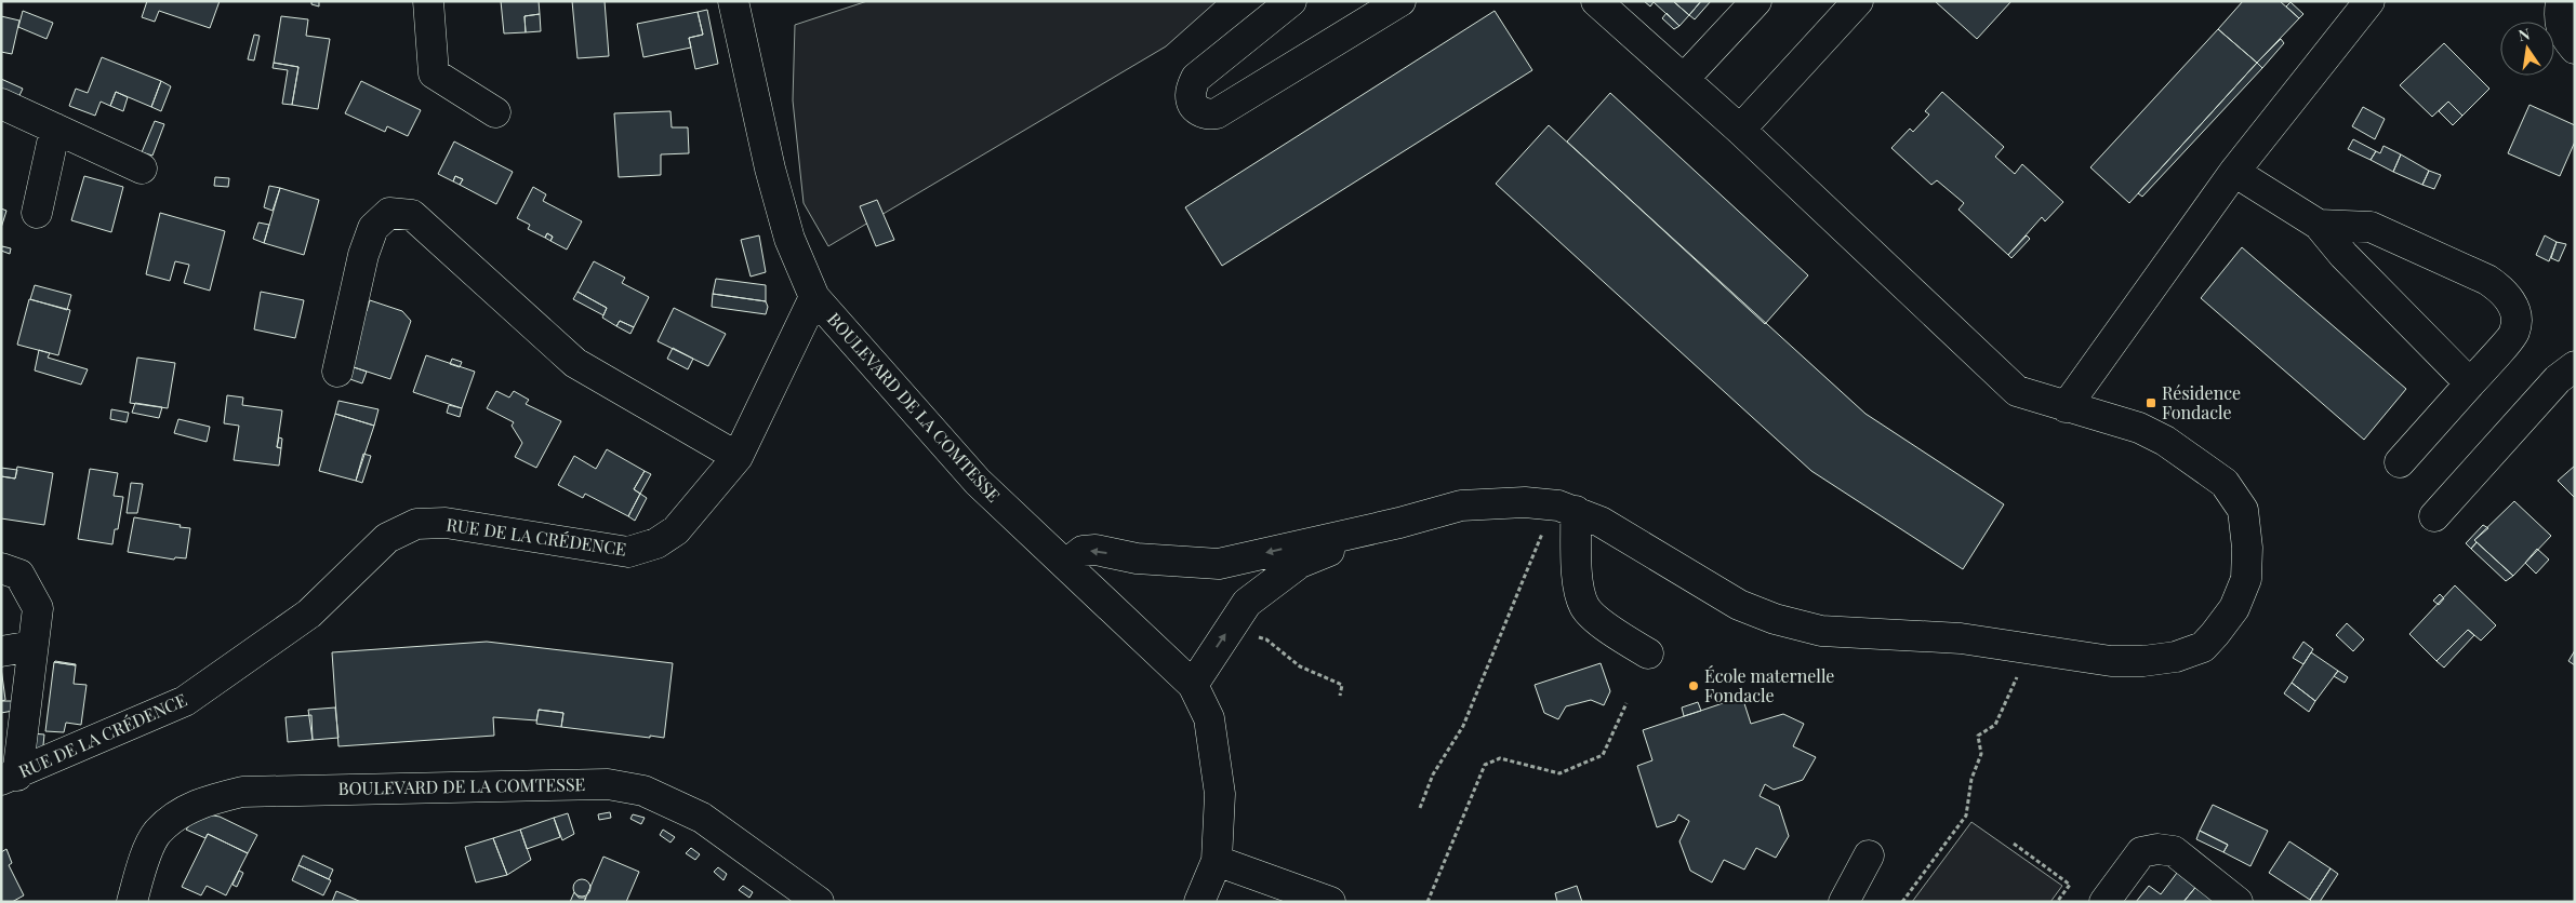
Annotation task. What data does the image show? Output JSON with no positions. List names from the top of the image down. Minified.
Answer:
{"streets":{"street":["BOULEVARD DE LA COMTESSE","RUE DE LA CRÉDENCE"]},"crossings":[["BOULEVARD DE LA COMTESSE","RUE DE LA CRÉDENCE"]],"places":{"transit":["Résidence Fondacle"],"other":["École maternelle Fondacle"]},"north":"top"}
